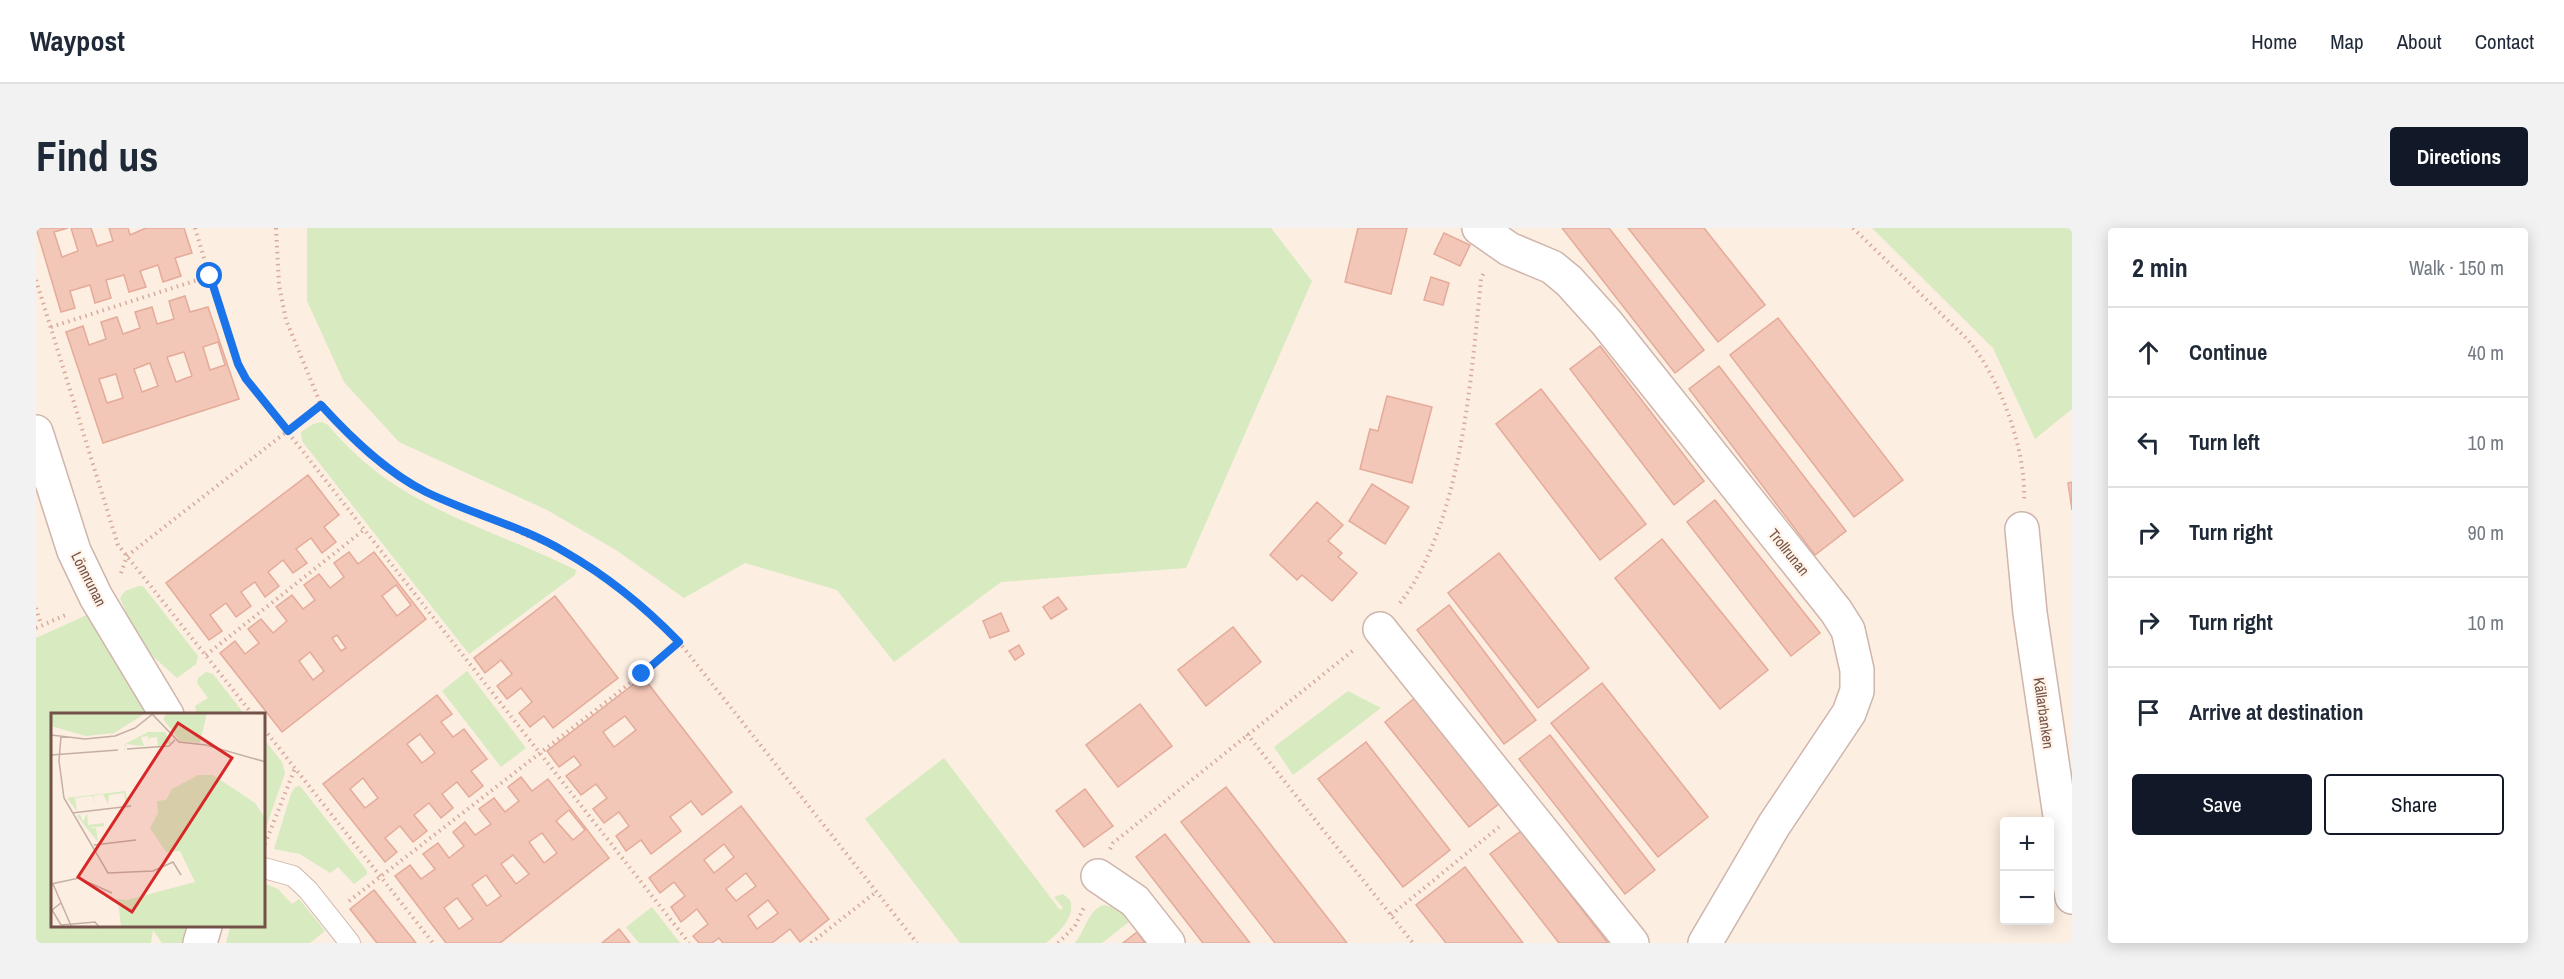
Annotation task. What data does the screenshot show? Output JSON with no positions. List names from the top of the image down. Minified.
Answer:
{"streets":{"street":["Trollrunan","Lönnrunan","Källarbanken"]},"page":{"header":"Waypost","nav":["Home","Map","About","Contact"],"buttons":["Directions",["Save","Share"]],"title":"Find us","heading":["2 min","Walk · 150 m"],"list":[["Continue","40 m"],["Turn left","10 m"],["Turn right","90 m"],["Turn right","10 m"],"Arrive at destination"],"map_buttons":["+","−"]}}
